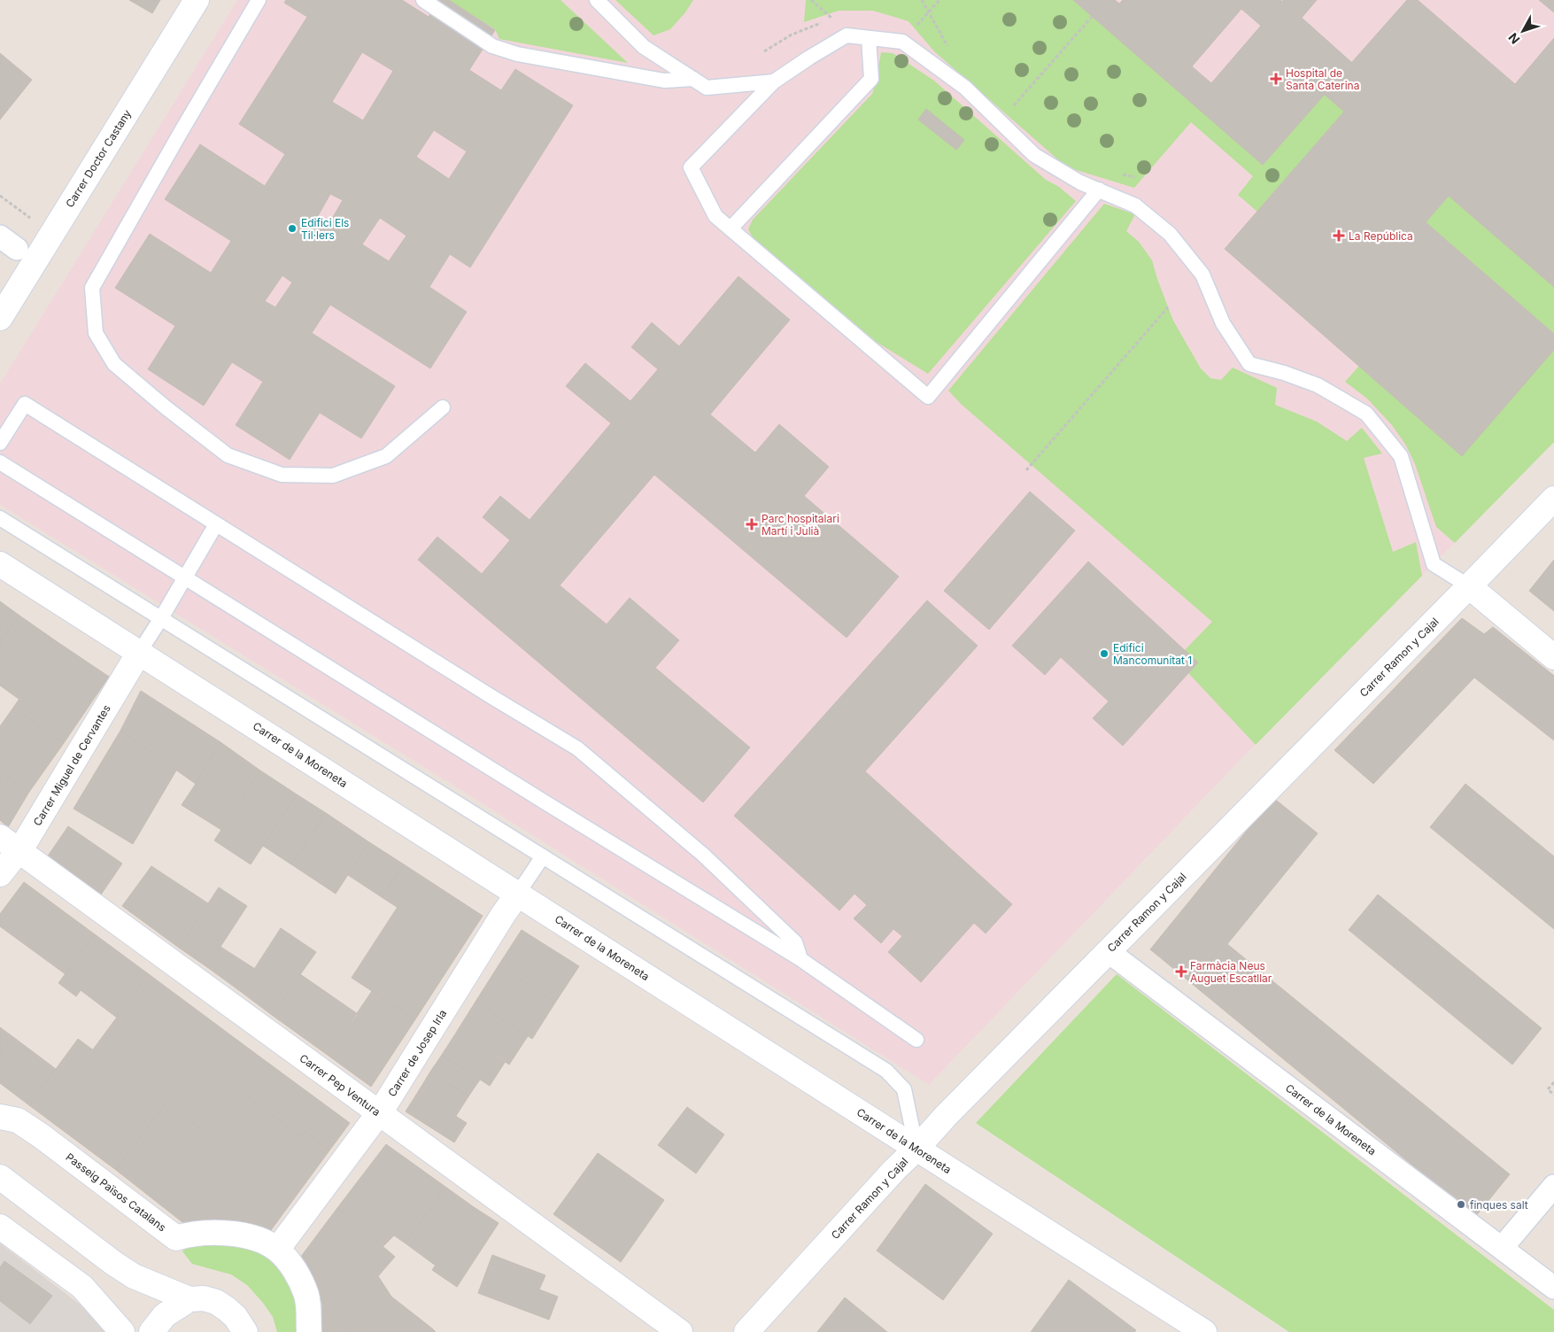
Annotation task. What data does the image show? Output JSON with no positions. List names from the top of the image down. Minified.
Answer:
{"streets":{"street":["Carrer Doctor Castany","Carrer Ramon y Cajal","Carrer de la Moreneta","Carrer Miguel de Cervantes","Carrer de Josep Irla","Carrer Pep Ventura","Passeig Països Catalans"]},"crossings":[["Carrer Ramon y Cajal","Carrer de la Moreneta"],["Carrer de la Moreneta","Carrer Miguel de Cervantes"],["Carrer de la Moreneta","Carrer de Josep Irla"],["Carrer Miguel de Cervantes","Carrer Pep Ventura"],["Carrer de Josep Irla","Carrer Pep Ventura"],["Carrer de Josep Irla","Passeig Països Catalans"]],"places":{"health":["Hospital de Santa Caterina","La República","Parc hospitalari Martí i Julià","Farmàcia Neus Auguet Escatllar"],"other":["Edifici Els Til·lers","Edifici Mancomunitat 1","finques salt"]},"north":"bottom left"}
